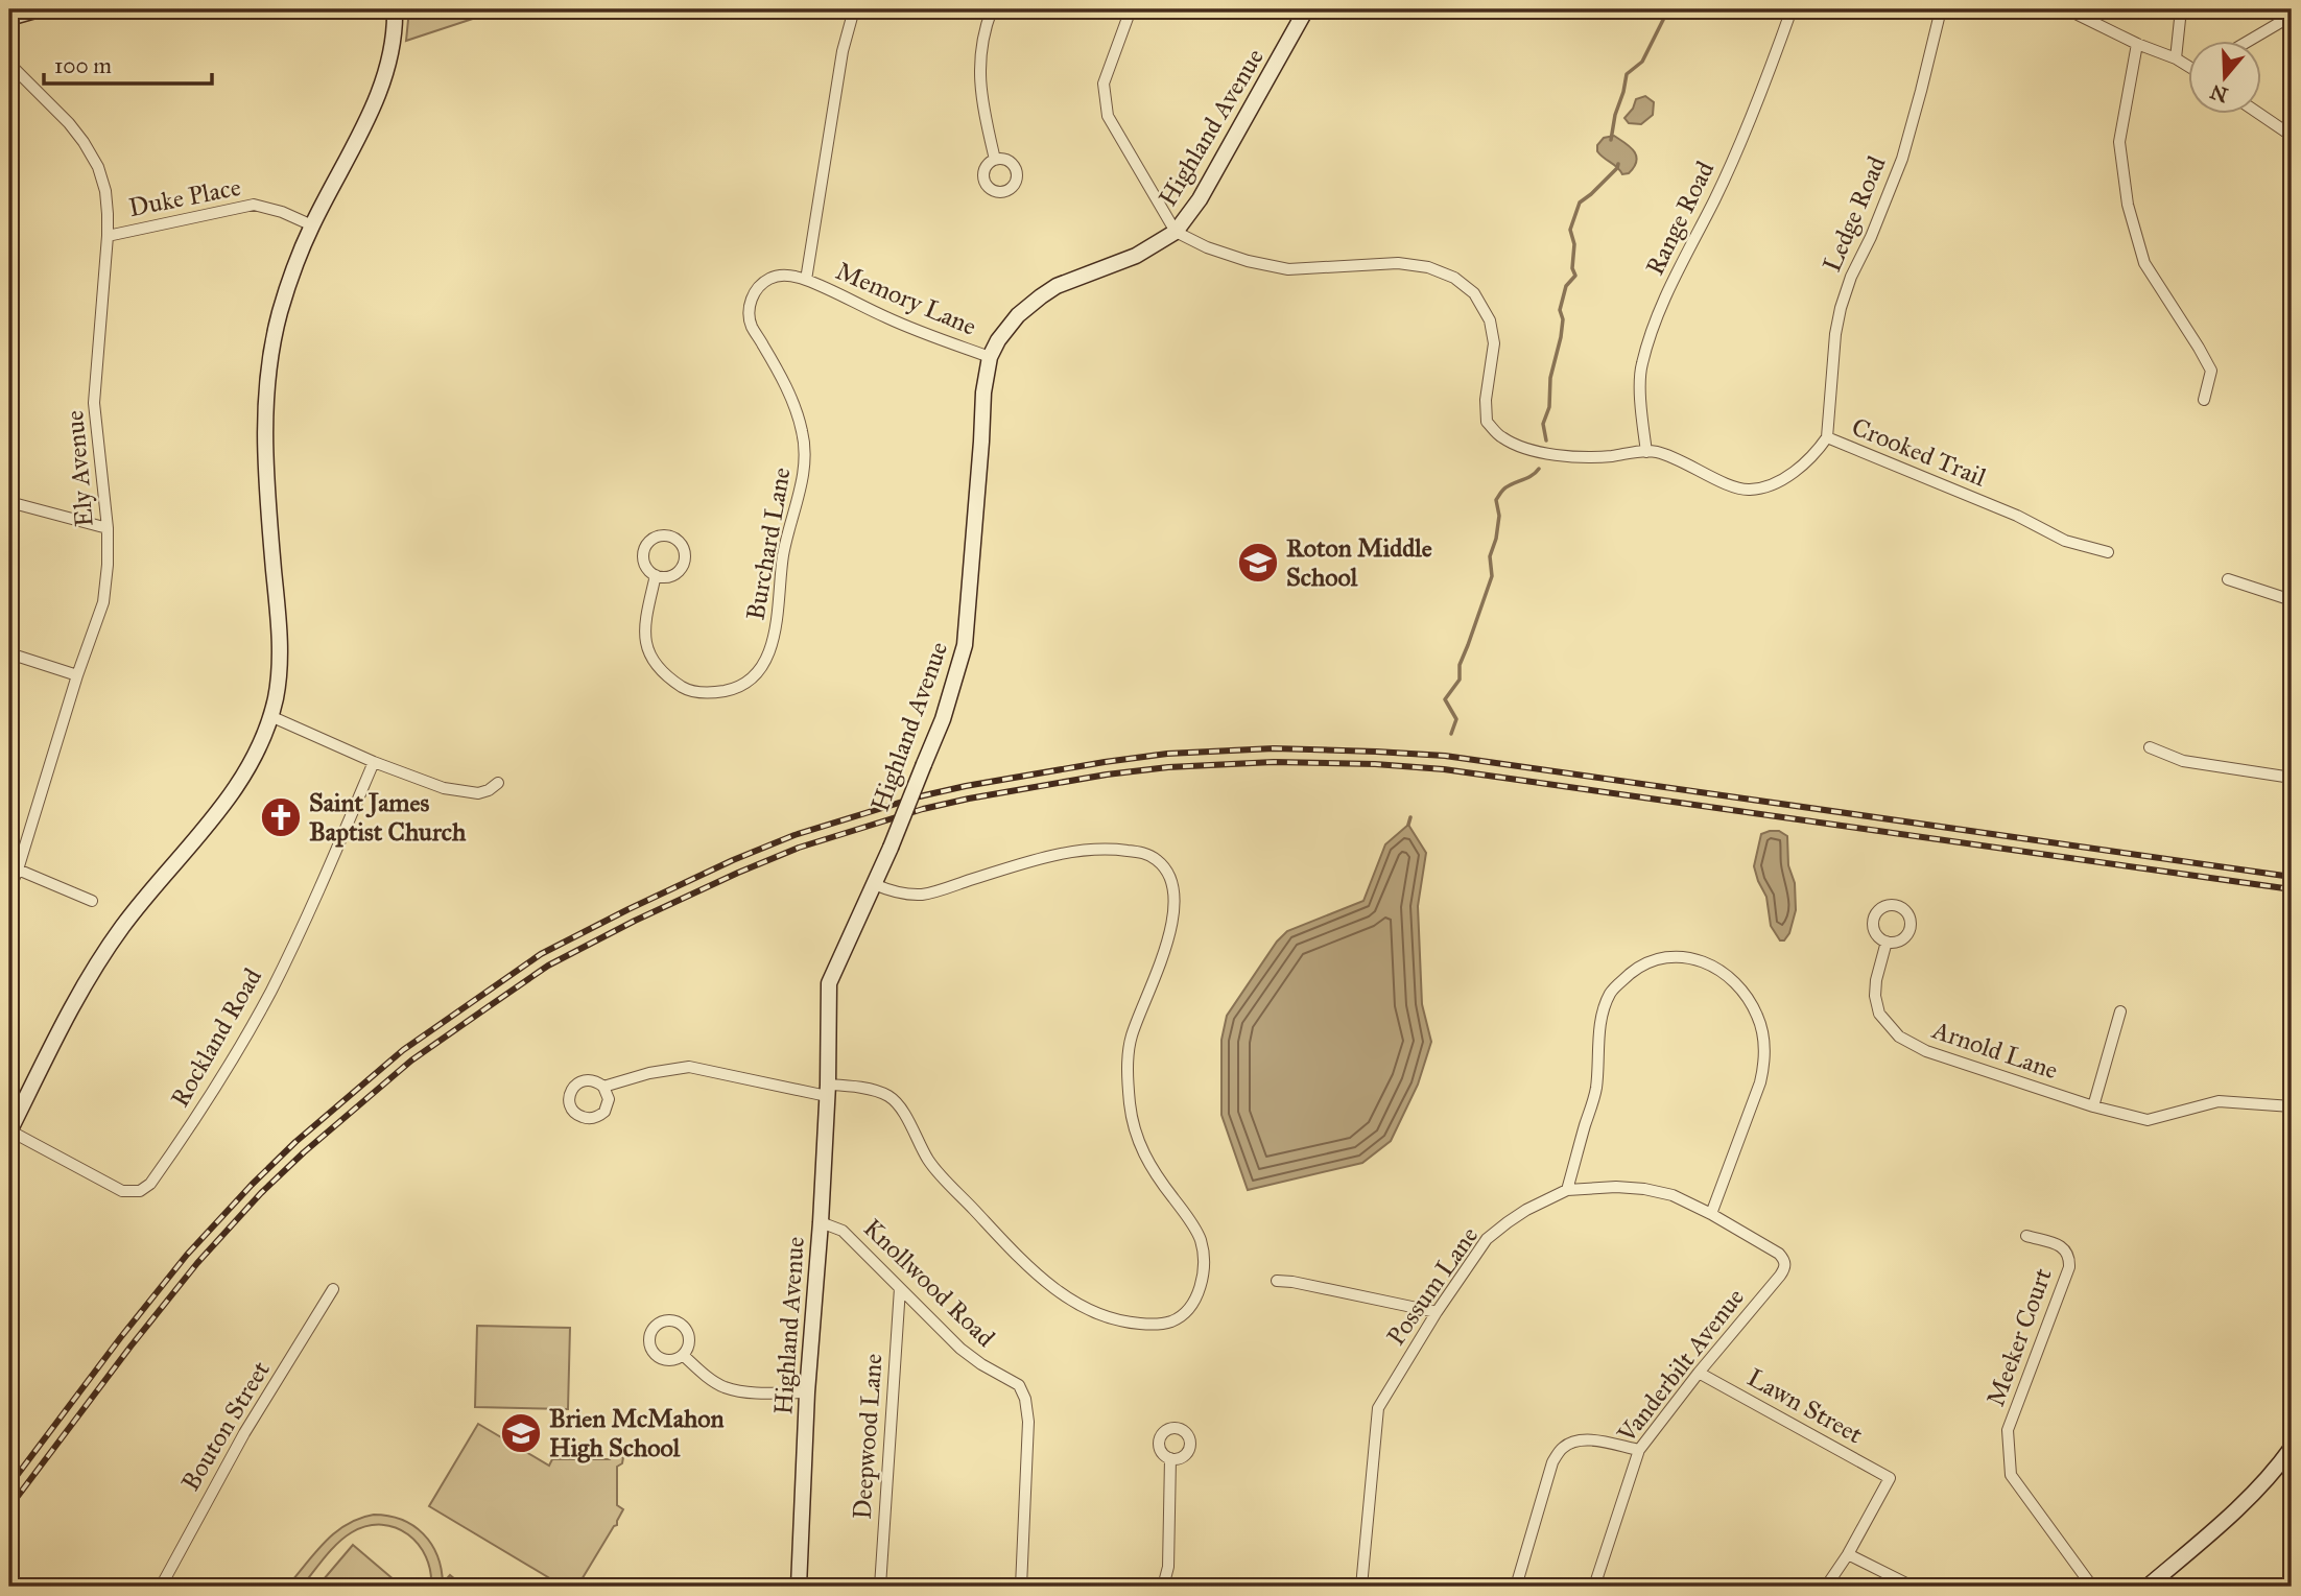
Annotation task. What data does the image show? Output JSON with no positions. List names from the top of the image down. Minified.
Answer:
{"streets":{"street":["Highland Avenue","Duke Place","Ledge Road","Range Road","Memory Lane","Crooked Trail","Ely Avenue","Burchard Lane","Rockland Road","Arnold Lane","Knollwood Road","Possum Lane","Meeker Court","Vanderbilt Avenue","Lawn Street","Bouton Street","Deepwood Lane"]},"crossings":[["Highland Avenue","Memory Lane"],["Highland Avenue","Crooked Trail"],["Highland Avenue","Knollwood Road"],["Duke Place","Ely Avenue"],["Ledge Road","Crooked Trail"],["Range Road","Crooked Trail"],["Memory Lane","Burchard Lane"],["Knollwood Road","Deepwood Lane"],["Possum Lane","Vanderbilt Avenue"],["Vanderbilt Avenue","Lawn Street"]],"places":{"school or university":["Roton Middle School","Brien McMahon High School"],"church":["Saint James Baptist Church"]},"scale_bar":"100 m","north":"bottom"}
